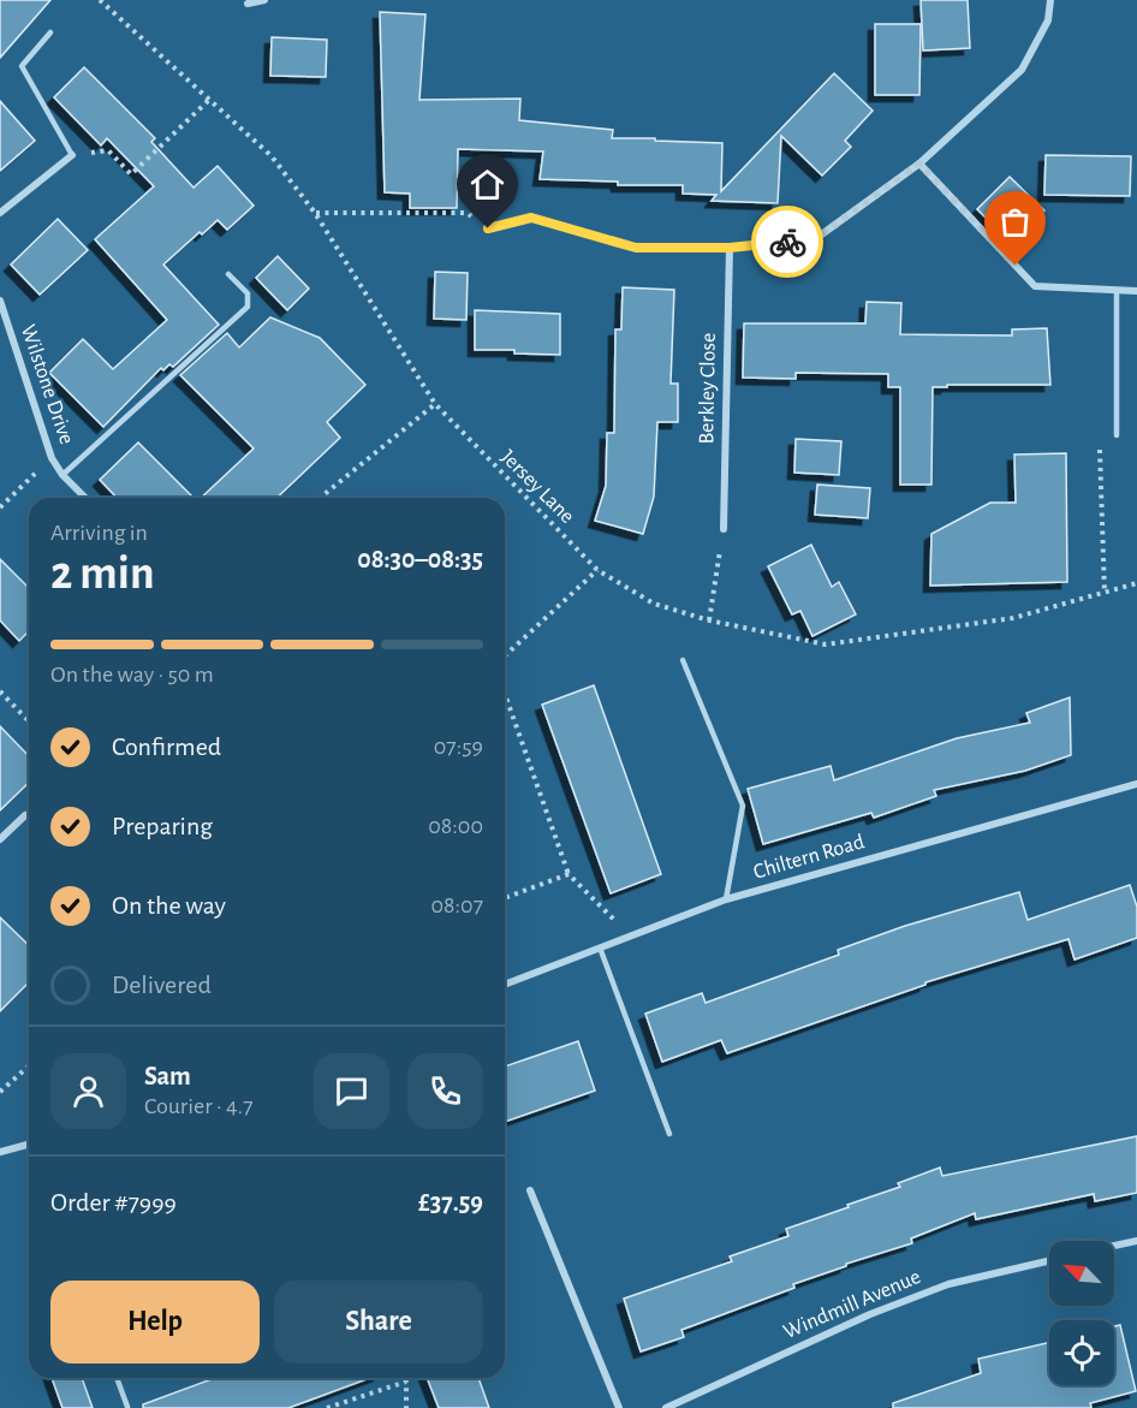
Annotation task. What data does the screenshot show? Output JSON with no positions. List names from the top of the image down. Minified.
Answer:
{"streets":{"street":["Wilstone Drive","Berkley Close","Chiltern Road","Windmill Avenue"],"path":["Jersey Lane"]},"north":"top left","page":{"heading":["2 min","Arriving in","08:30–08:35"],"panel":["Sam","Courier · 4.7","Order #7999","£37.59"],"bar":"On the way · 50 m","list":[["Confirmed","07:59"],["Preparing","08:00"],["On the way","08:07"],"Delivered"],"buttons":["Help","Share"]}}
